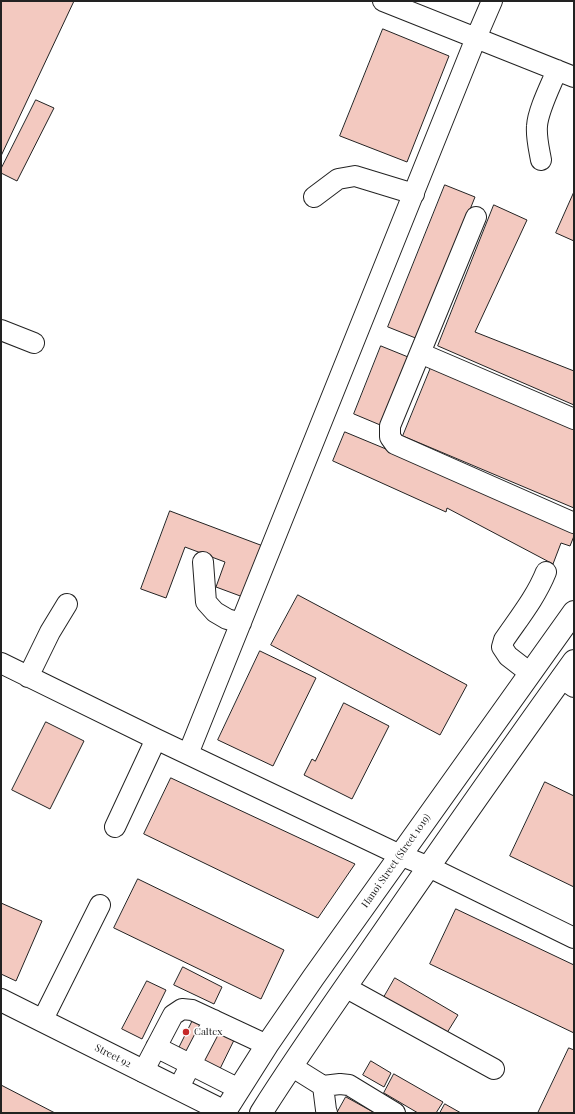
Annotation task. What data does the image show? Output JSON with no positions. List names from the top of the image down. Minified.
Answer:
{"streets":{"main road":["Hanoi Street (Street 1019)","Street 92"]},"crossings":[["Hanoi Street (Street 1019)","Street 92"]],"places":["Caltex"]}
